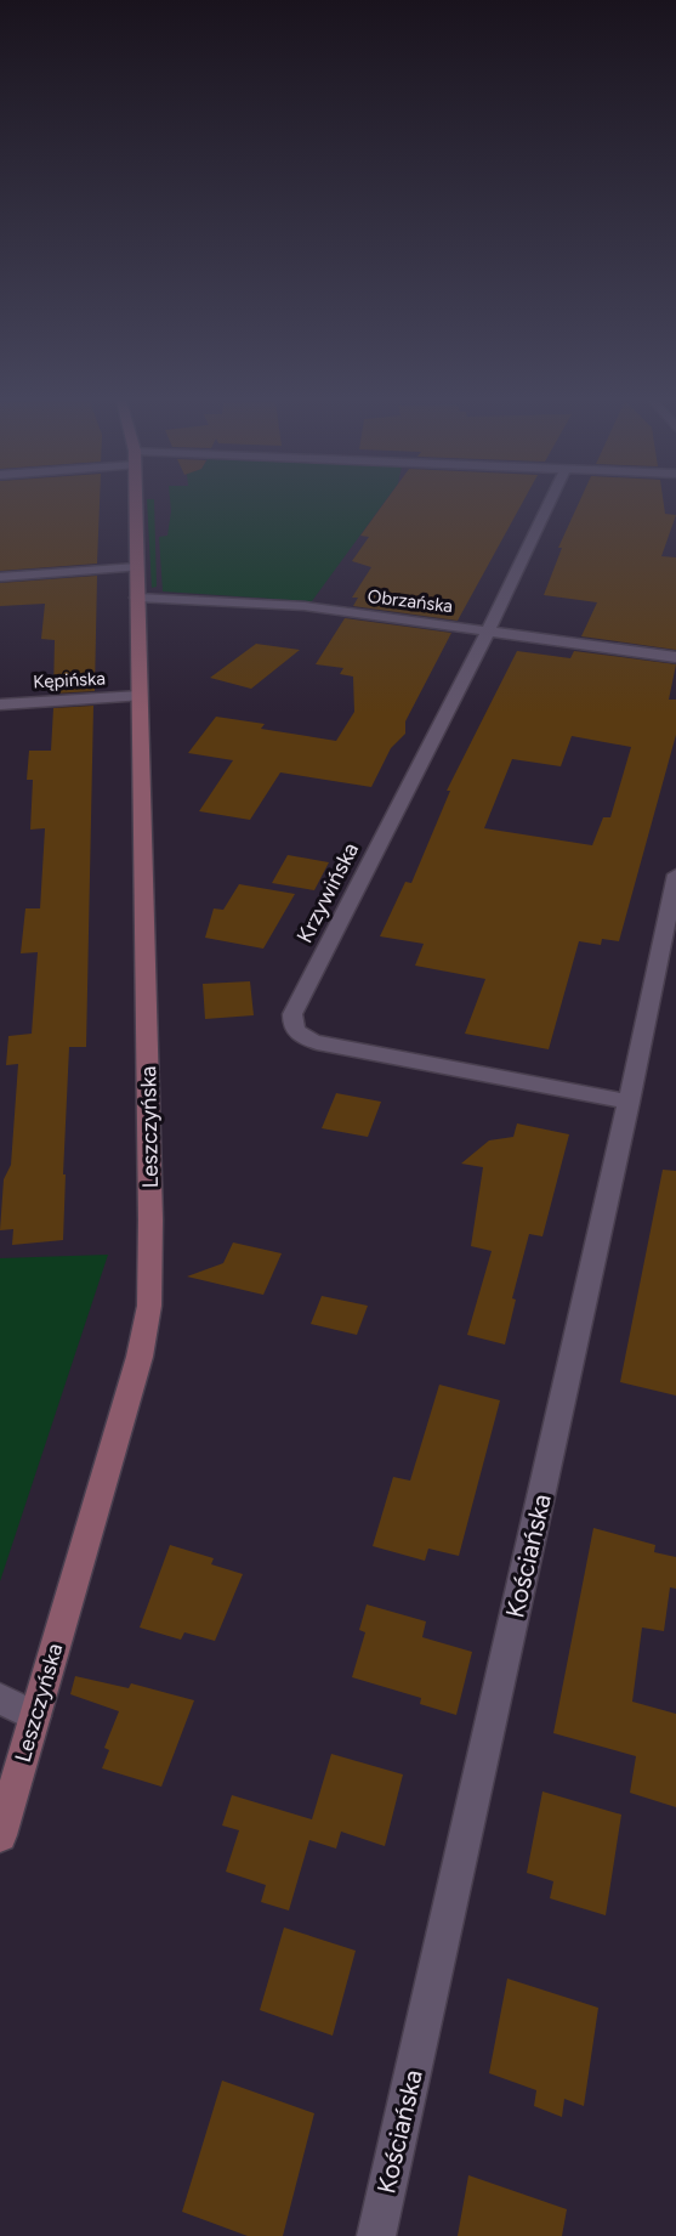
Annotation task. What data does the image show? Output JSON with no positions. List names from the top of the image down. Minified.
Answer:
{"streets":{"street":["Obrzańska","Kępińska","Krzywińska","Leszczyńska","Kościańska"]},"crossings":[["Obrzańska","Krzywińska"],["Obrzańska","Leszczyńska"],["Kępińska","Leszczyńska"],["Krzywińska","Kościańska"]]}
